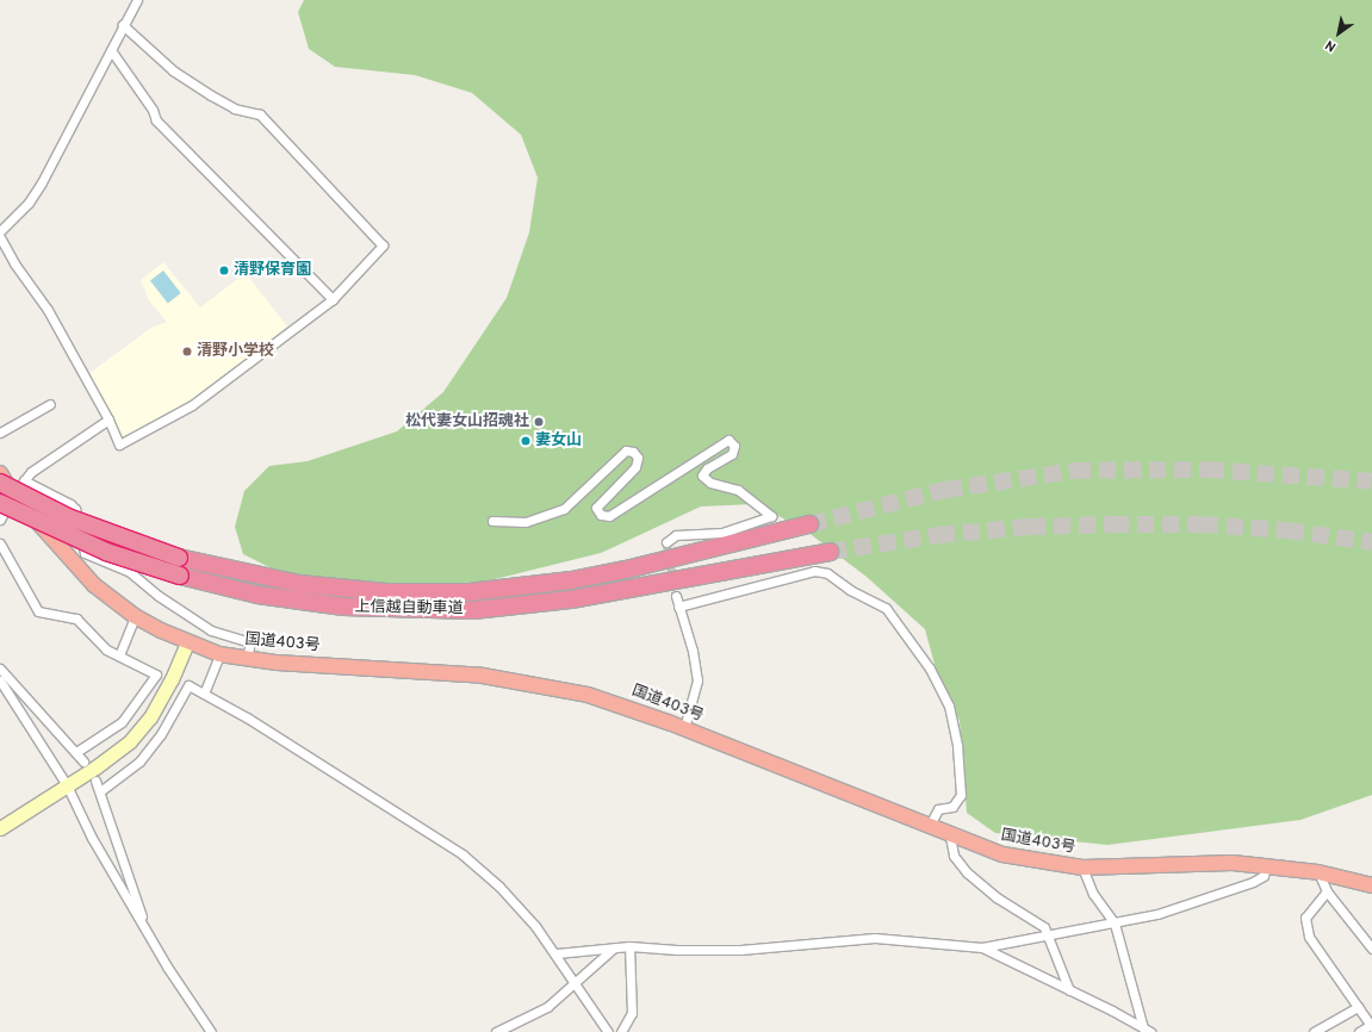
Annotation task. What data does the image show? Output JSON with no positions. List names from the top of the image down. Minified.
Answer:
{"streets":{"highway":["上信越自動車道","国道403号"]},"crossings":[["上信越自動車道","国道403号"]],"places":["清野保育園","清野小学校","松代妻女山招魂社","妻女山"],"north":"bottom left"}
